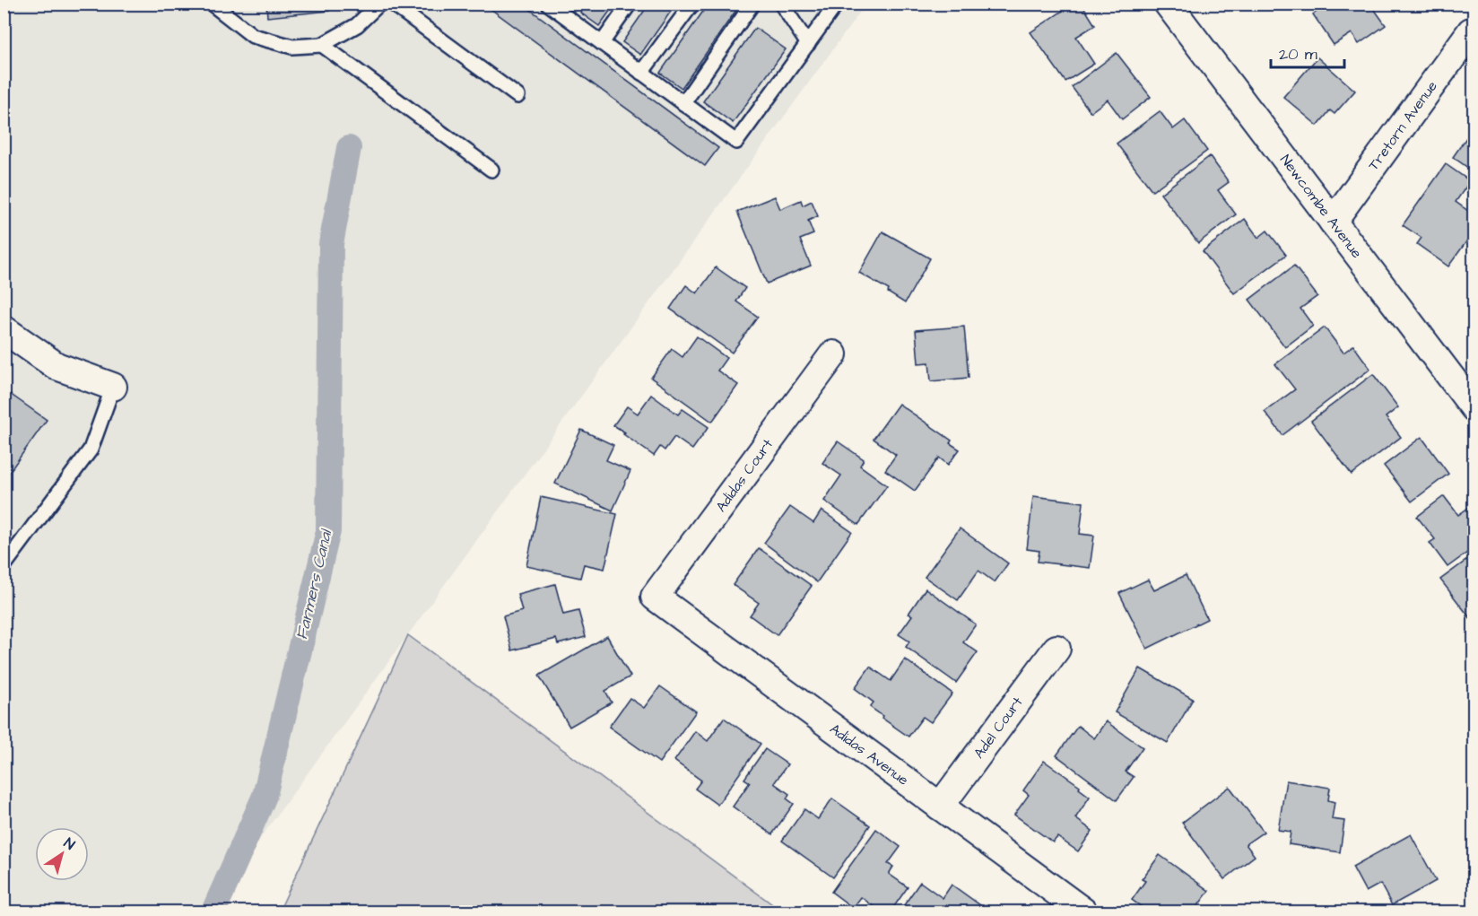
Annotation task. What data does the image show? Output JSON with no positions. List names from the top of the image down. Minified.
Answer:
{"streets":{"street":["Tretorn Avenue","Newcombe Avenue","Adidas Court","Adel Court","Adidas Avenue"]},"crossings":[["Tretorn Avenue","Newcombe Avenue"],["Adidas Court","Adidas Avenue"],["Adel Court","Adidas Avenue"]],"water":["Farmers Canal"],"scale_bar":"20 m","north":"top right"}
